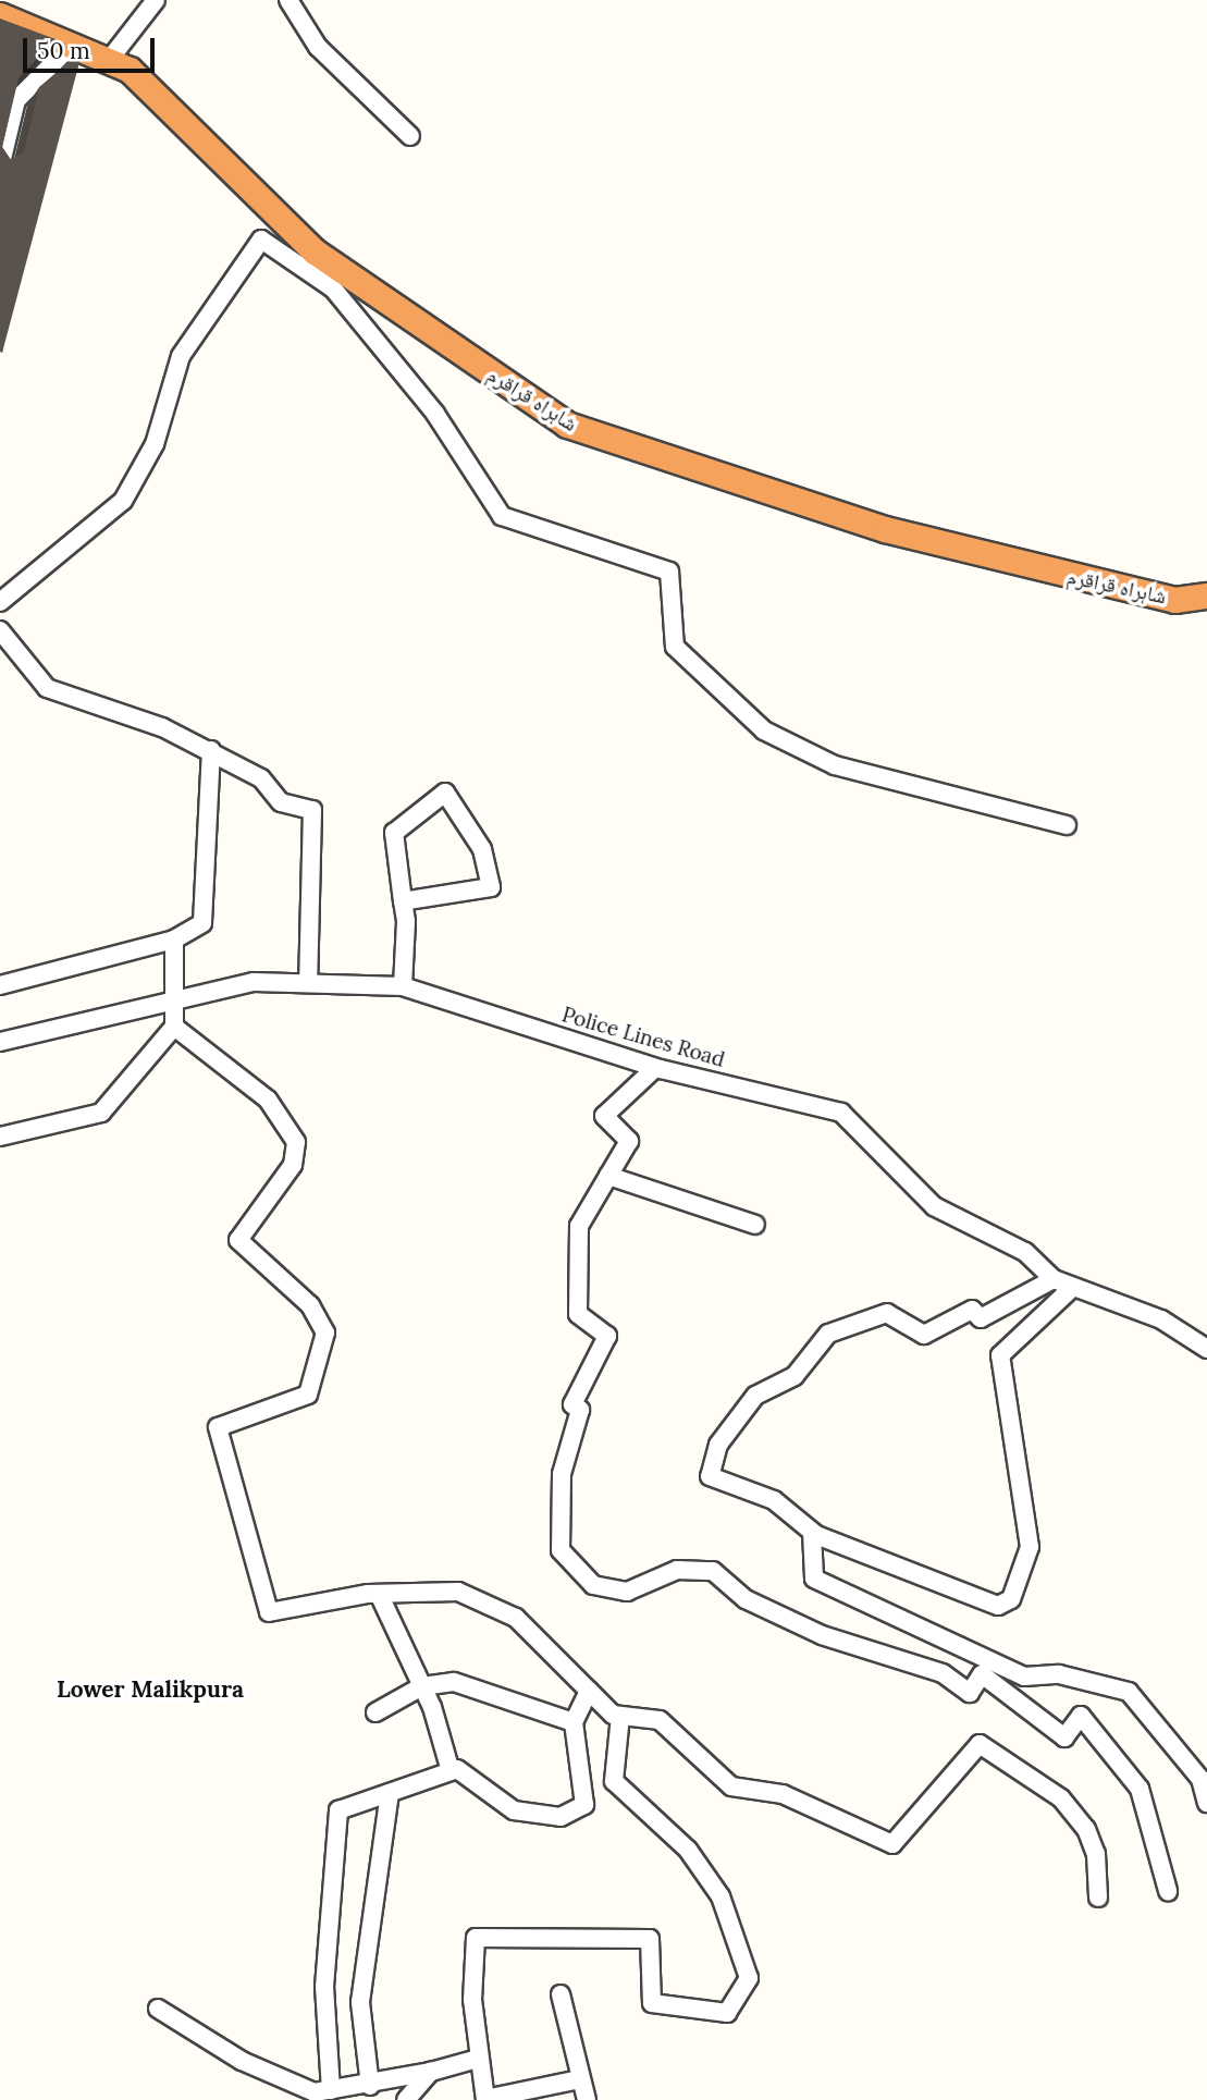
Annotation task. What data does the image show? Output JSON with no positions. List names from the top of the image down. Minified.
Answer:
{"streets":{"highway":["شاہراہ قراقرم"],"street":["Police Lines Road"]},"districts":["Lower Malikpura"],"scale_bar":"50 m"}
